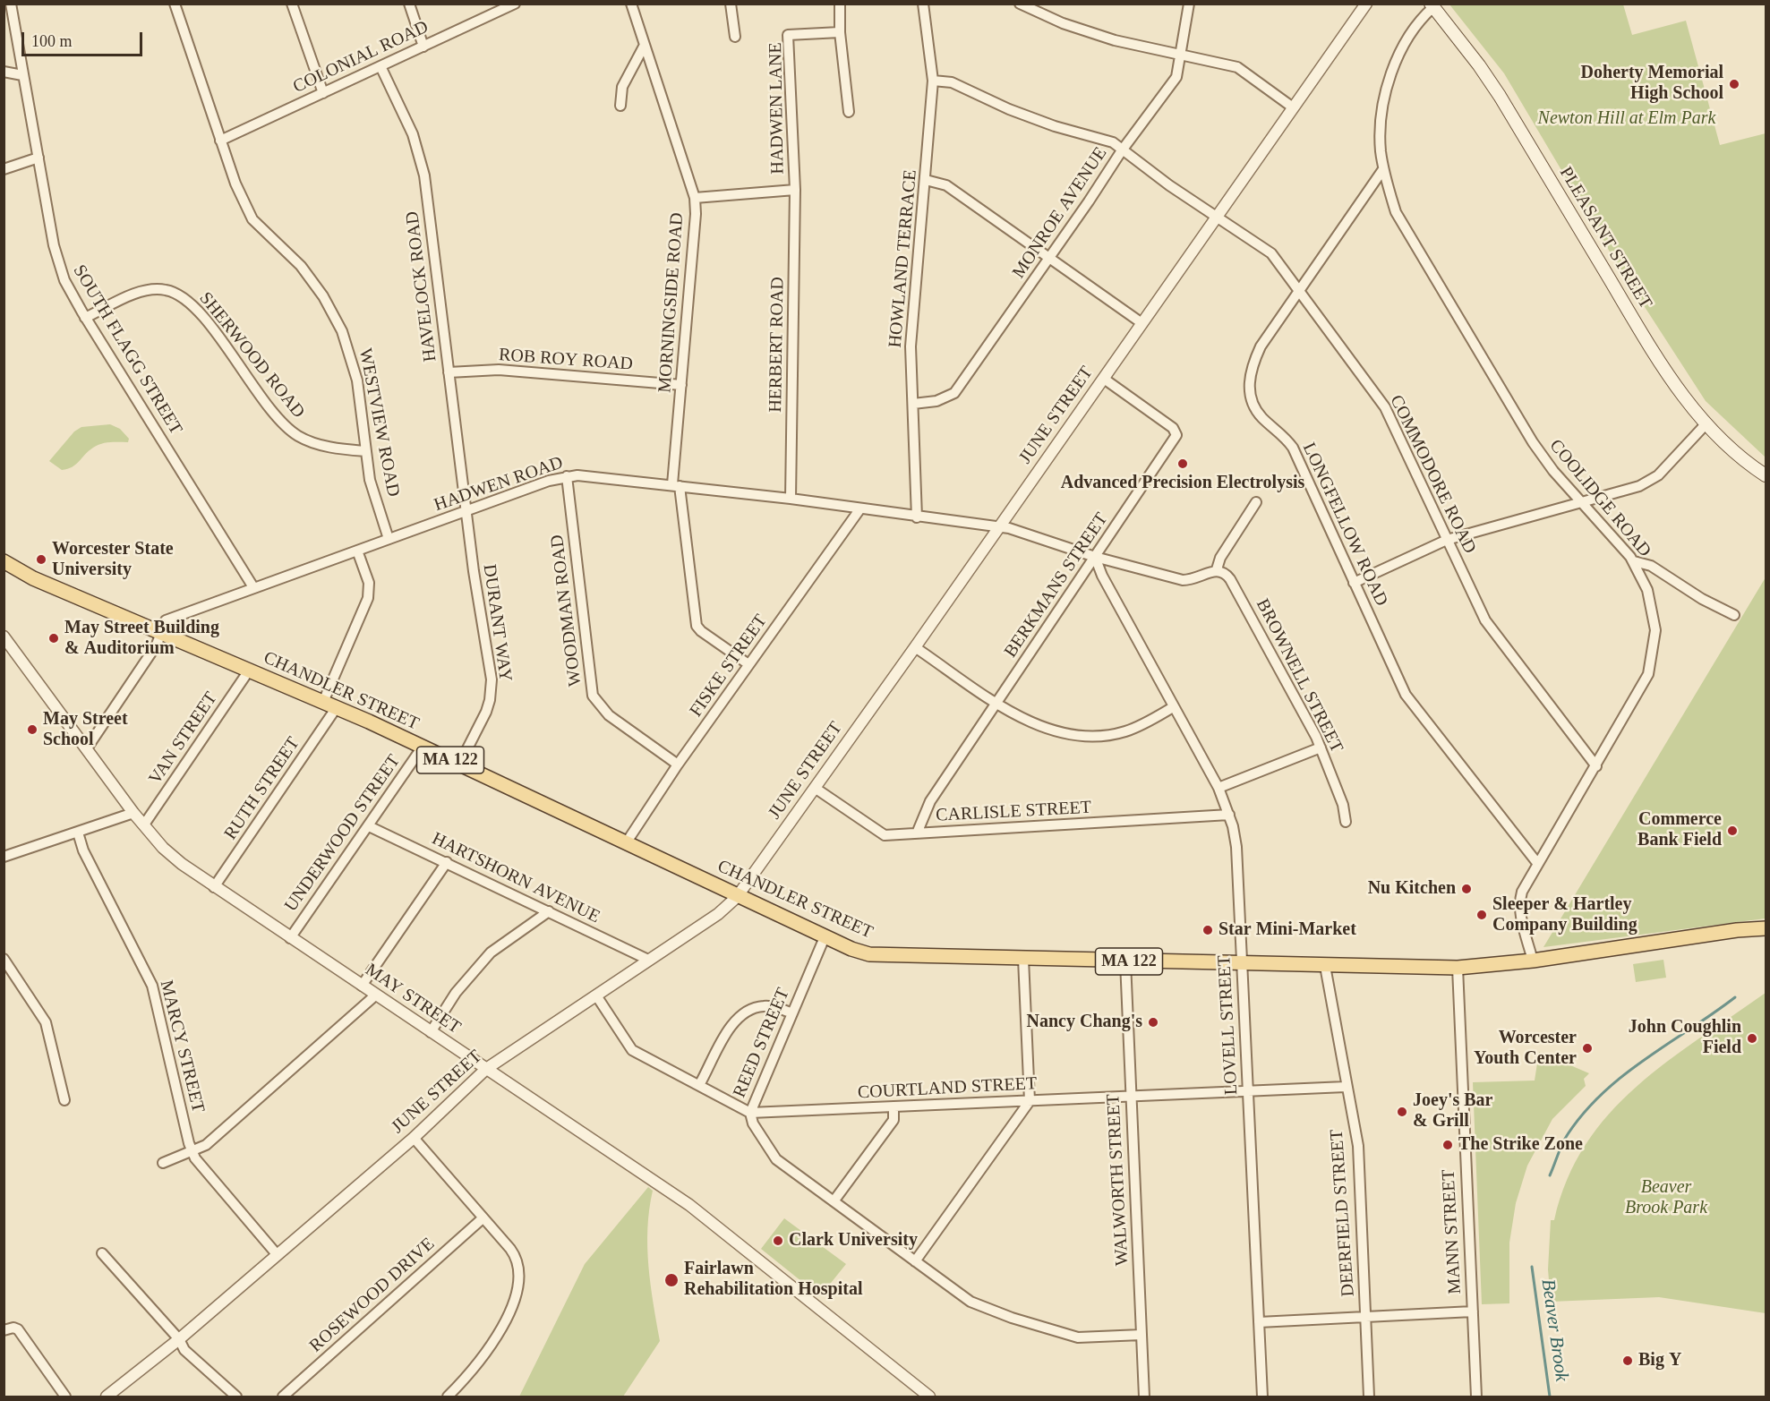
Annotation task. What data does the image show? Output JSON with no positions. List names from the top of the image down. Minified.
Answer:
{"streets":{"main road":["PLEASANT STREET","CHANDLER STREET","MA 122"],"street":["COLONIAL ROAD","HADWEN LANE","MONROE AVENUE","HOWLAND TERRACE","HAVELOCK ROAD","MORNINGSIDE ROAD","HERBERT ROAD","SOUTH FLAGG STREET","SHERWOOD ROAD","ROB ROY ROAD","JUNE STREET","WESTVIEW ROAD","COMMODORE ROAD","HADWEN ROAD","COOLIDGE ROAD","LONGFELLOW ROAD","BERKMANS STREET","WOODMAN ROAD","DURANT WAY","FISKE STREET","BROWNELL STREET","VAN STREET","RUTH STREET","CARLISLE STREET","UNDERWOOD STREET","HARTSHORN AVENUE","MAY STREET","LOVELL STREET","REED STREET","MARCY STREET","COURTLAND STREET","WALWORTH STREET","DEERFIELD STREET","MANN STREET","ROSEWOOD DRIVE"]},"crossings":[["COLONIAL ROAD","HAVELOCK ROAD"],["COLONIAL ROAD","WESTVIEW ROAD"],["HADWEN LANE","MORNINGSIDE ROAD"],["HADWEN LANE","HERBERT ROAD"],["MONROE AVENUE","HOWLAND TERRACE"],["MONROE AVENUE","COMMODORE ROAD"],["PLEASANT STREET","COOLIDGE ROAD"],["HOWLAND TERRACE","COMMODORE ROAD"],["HOWLAND TERRACE","HADWEN ROAD"],["HAVELOCK ROAD","ROB ROY ROAD"],["HAVELOCK ROAD","HADWEN ROAD"],["HAVELOCK ROAD","DURANT WAY"],["MORNINGSIDE ROAD","ROB ROY ROAD"],["MORNINGSIDE ROAD","HADWEN ROAD"],["MORNINGSIDE ROAD","FISKE STREET"],["HERBERT ROAD","HADWEN ROAD"],["SOUTH FLAGG STREET","SHERWOOD ROAD"],["SOUTH FLAGG STREET","HADWEN ROAD"],["SHERWOOD ROAD","WESTVIEW ROAD"],["JUNE STREET","COMMODORE ROAD"],["JUNE STREET","HADWEN ROAD"],["JUNE STREET","BERKMANS STREET"],["JUNE STREET","CHANDLER STREET"],["JUNE STREET","CARLISLE STREET"],["JUNE STREET","HARTSHORN AVENUE"],["JUNE STREET","MAY STREET"],["JUNE STREET","MARCY STREET"],["WESTVIEW ROAD","HADWEN ROAD"],["COMMODORE ROAD","COOLIDGE ROAD"],["COMMODORE ROAD","LONGFELLOW ROAD"],["HADWEN ROAD","WOODMAN ROAD"],["HADWEN ROAD","DURANT WAY"],["HADWEN ROAD","FISKE STREET"],["HADWEN ROAD","CHANDLER STREET"],["COOLIDGE ROAD","LONGFELLOW ROAD"],["COOLIDGE ROAD","CHANDLER STREET"],["BERKMANS STREET","CARLISLE STREET"],["BERKMANS STREET","LOVELL STREET"],["WOODMAN ROAD","FISKE STREET"],["DURANT WAY","CHANDLER STREET"],["FISKE STREET","CHANDLER STREET"],["CHANDLER STREET","VAN STREET"],["CHANDLER STREET","RUTH STREET"],["CHANDLER STREET","UNDERWOOD STREET"],["CHANDLER STREET","LOVELL STREET"],["CHANDLER STREET","REED STREET"],["CHANDLER STREET","WALWORTH STREET"],["CHANDLER STREET","DEERFIELD STREET"],["CHANDLER STREET","MANN STREET"],["VAN STREET","MAY STREET"],["RUTH STREET","MAY STREET"],["CARLISLE STREET","LOVELL STREET"],["UNDERWOOD STREET","HARTSHORN AVENUE"],["UNDERWOOD STREET","MAY STREET"],["LOVELL STREET","COURTLAND STREET"],["REED STREET","COURTLAND STREET"],["REED STREET","WALWORTH STREET"],["COURTLAND STREET","WALWORTH STREET"],["COURTLAND STREET","DEERFIELD STREET"]],"water":["Beaver Brook"],"parks":["Newton Hill at Elm Park","Beaver Brook Park"],"places":["Doherty Memorial High School","Advanced Precision Electrolysis","Worcester State University","May Street Building & Auditorium","May Street School","Commerce Bank Field","Nu Kitchen","Sleeper & Hartley Company Building","Star Mini-Market","Nancy Chang's","John Coughlin Field","Worcester Youth Center","Joey's Bar & Grill","The Strike Zone","Clark University","Fairlawn Rehabilitation Hospital","Big Y"],"scale_bar":"100 m"}
